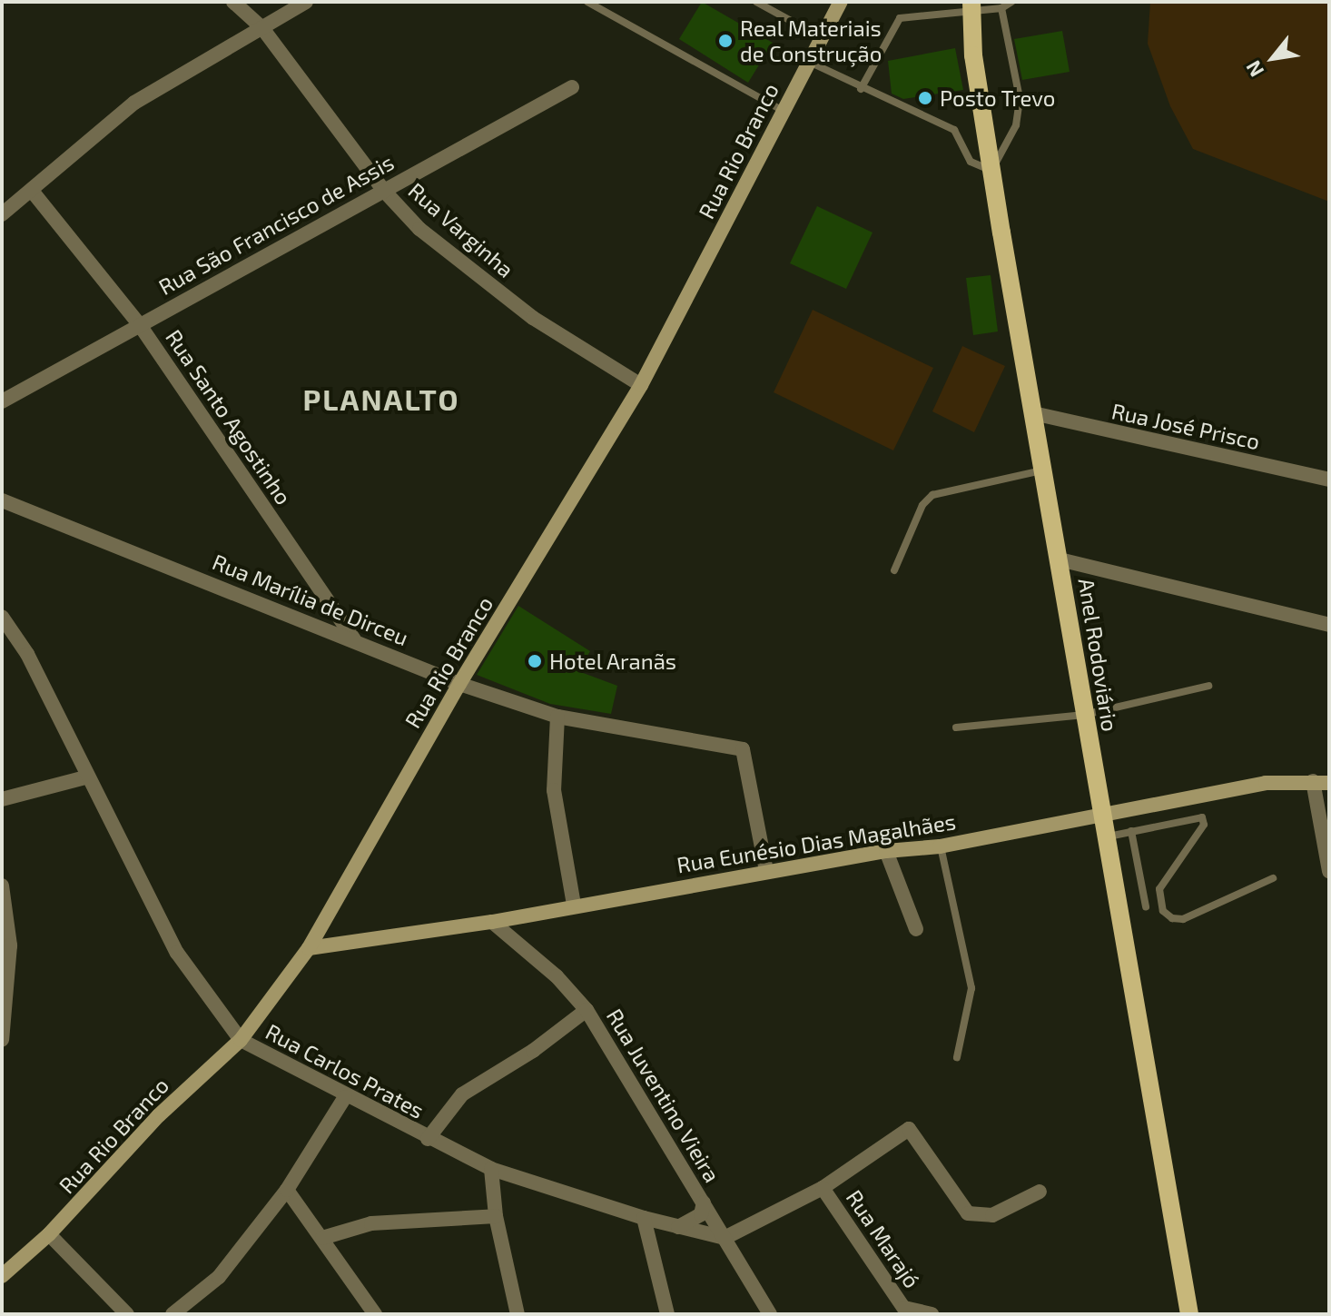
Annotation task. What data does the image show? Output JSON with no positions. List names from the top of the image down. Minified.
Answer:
{"streets":{"main road":["Rua Rio Branco","Anel Rodoviário","Rua Eunésio Dias Magalhães"],"street":["Rua São Francisco de Assis","Rua Varginha","Rua Santo Agostinho","Rua José Prisco","Rua Marília de Dirceu","Rua Carlos Prates","Rua Juventino Vieira","Rua Marajó"]},"crossings":[["Rua Rio Branco","Rua Varginha"],["Rua Rio Branco","Rua Marília de Dirceu"],["Rua Rio Branco","Rua Eunésio Dias Magalhães"],["Rua Rio Branco","Rua Carlos Prates"],["Rua São Francisco de Assis","Rua Varginha"],["Rua São Francisco de Assis","Rua Santo Agostinho"],["Rua Santo Agostinho","Rua Marília de Dirceu"],["Rua José Prisco","Anel Rodoviário"],["Rua Marília de Dirceu","Rua Eunésio Dias Magalhães"],["Anel Rodoviário","Rua Eunésio Dias Magalhães"],["Rua Eunésio Dias Magalhães","Rua Juventino Vieira"],["Rua Carlos Prates","Rua Juventino Vieira"]],"districts":["PLANALTO"],"places":["Real Materiais de Construção","Posto Trevo","Hotel Aranãs"],"north":"bottom left"}
